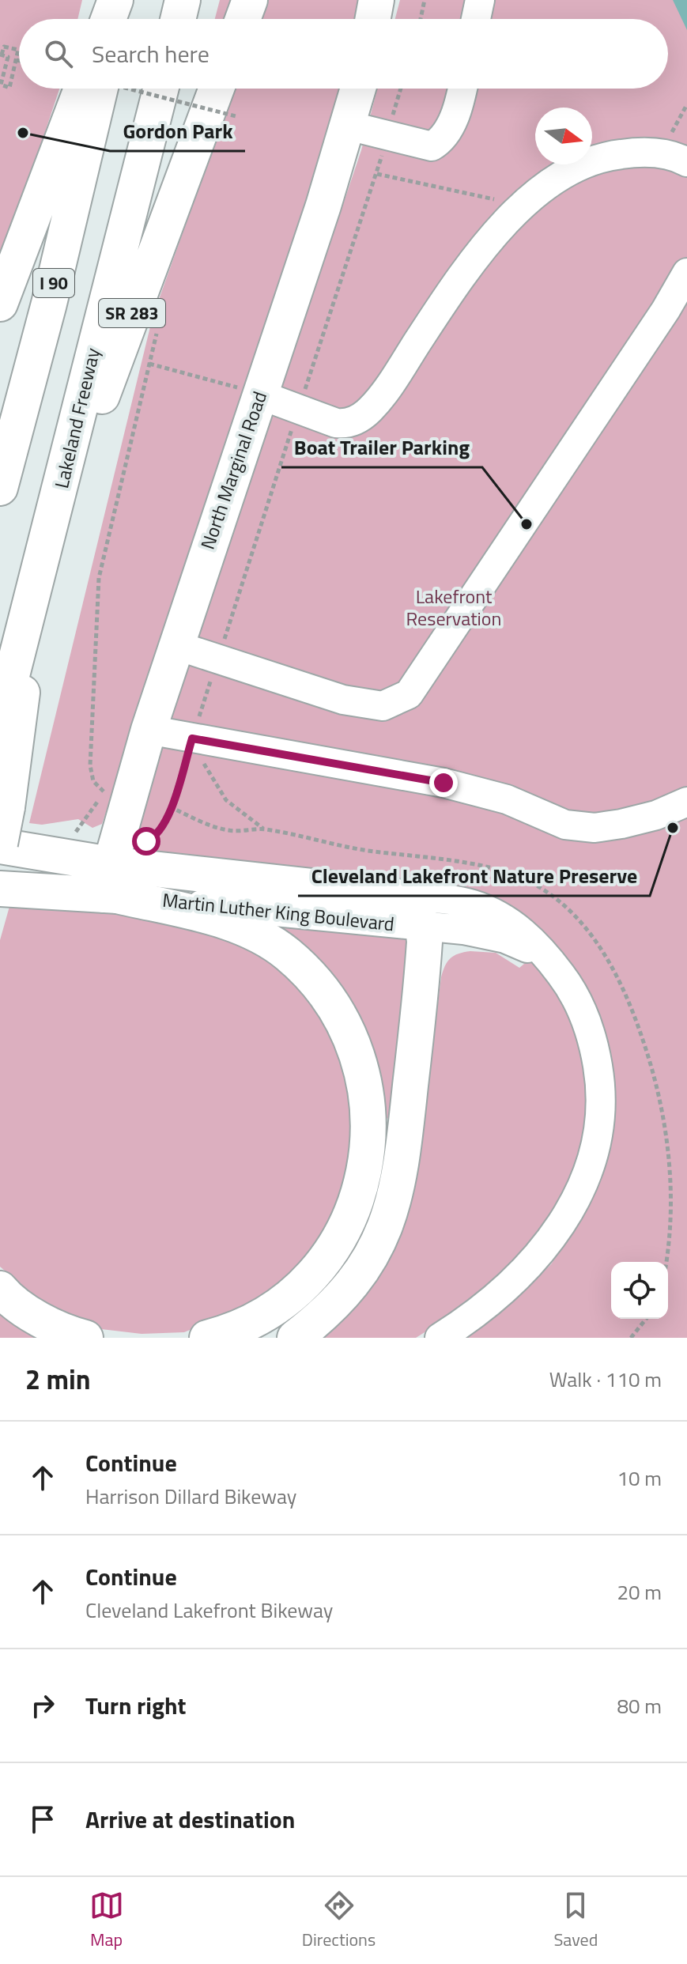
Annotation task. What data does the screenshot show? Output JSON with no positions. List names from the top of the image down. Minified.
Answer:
{"streets":{"main road":["I 90","SR 283","Lakeland Freeway","North Marginal Road","Martin Luther King Boulevard"]},"crossings":[["SR 283","Lakeland Freeway"],["North Marginal Road","Martin Luther King Boulevard"]],"parks":["Lakefront Reservation"],"places":["Gordon Park","Boat Trailer Parking","Cleveland Lakefront Nature Preserve"],"north":"right","page":{"search":"Search here","heading":["2 min","Walk · 110 m"],"list":[["Continue","Harrison Dillard Bikeway","10 m"],["Continue","Cleveland Lakefront Bikeway","20 m"],["Turn right","80 m"],"Arrive at destination"],"nav":["Map","Directions","Saved"]}}
